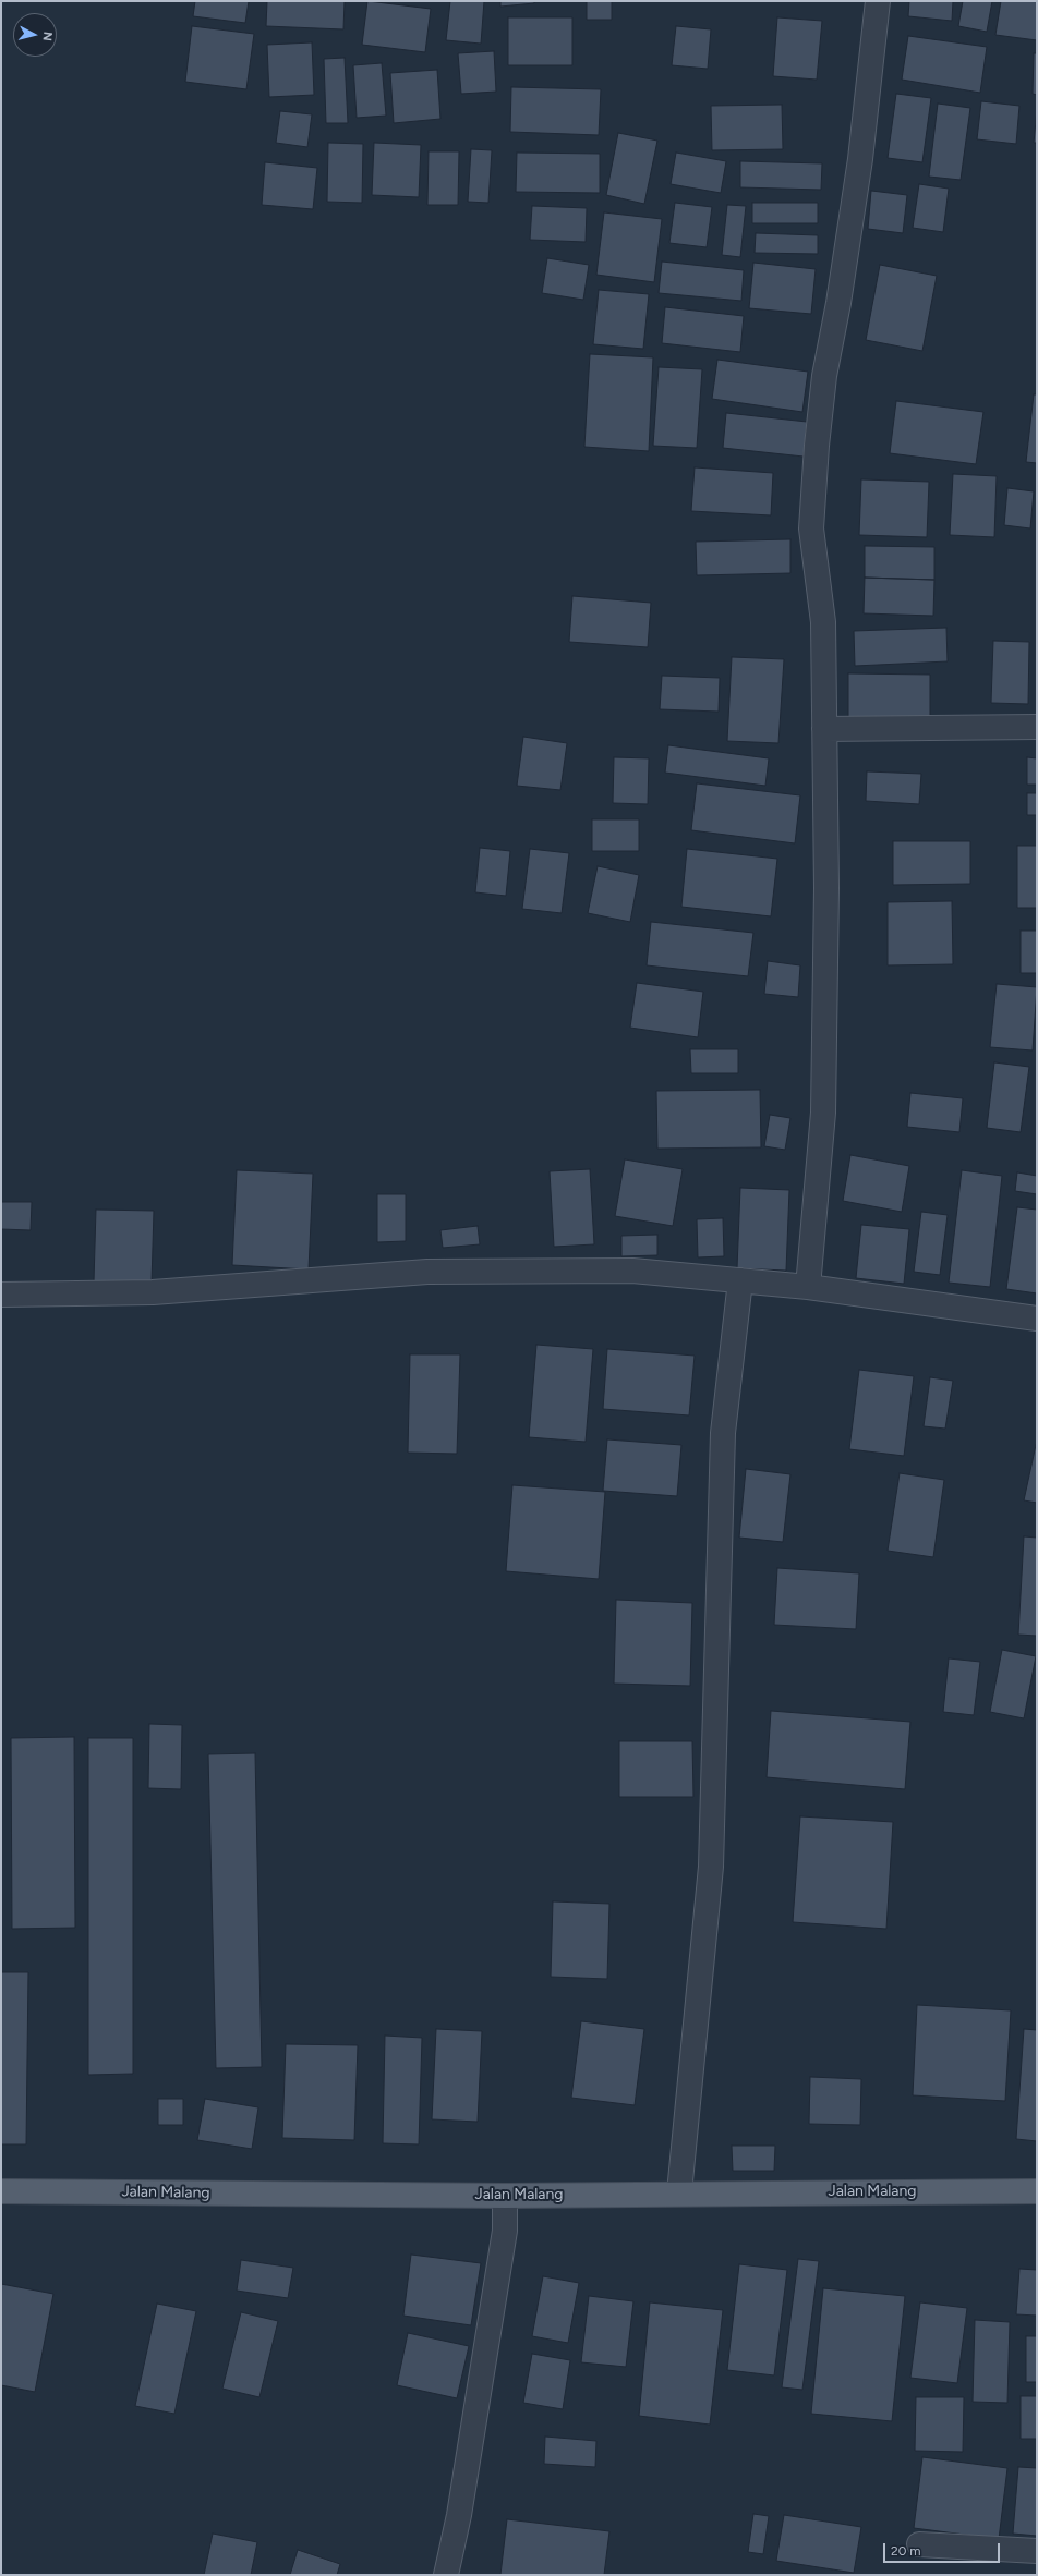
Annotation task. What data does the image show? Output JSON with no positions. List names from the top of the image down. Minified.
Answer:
{"streets":{"main road":["Jalan Malang"]},"scale_bar":"20 m","north":"right"}
